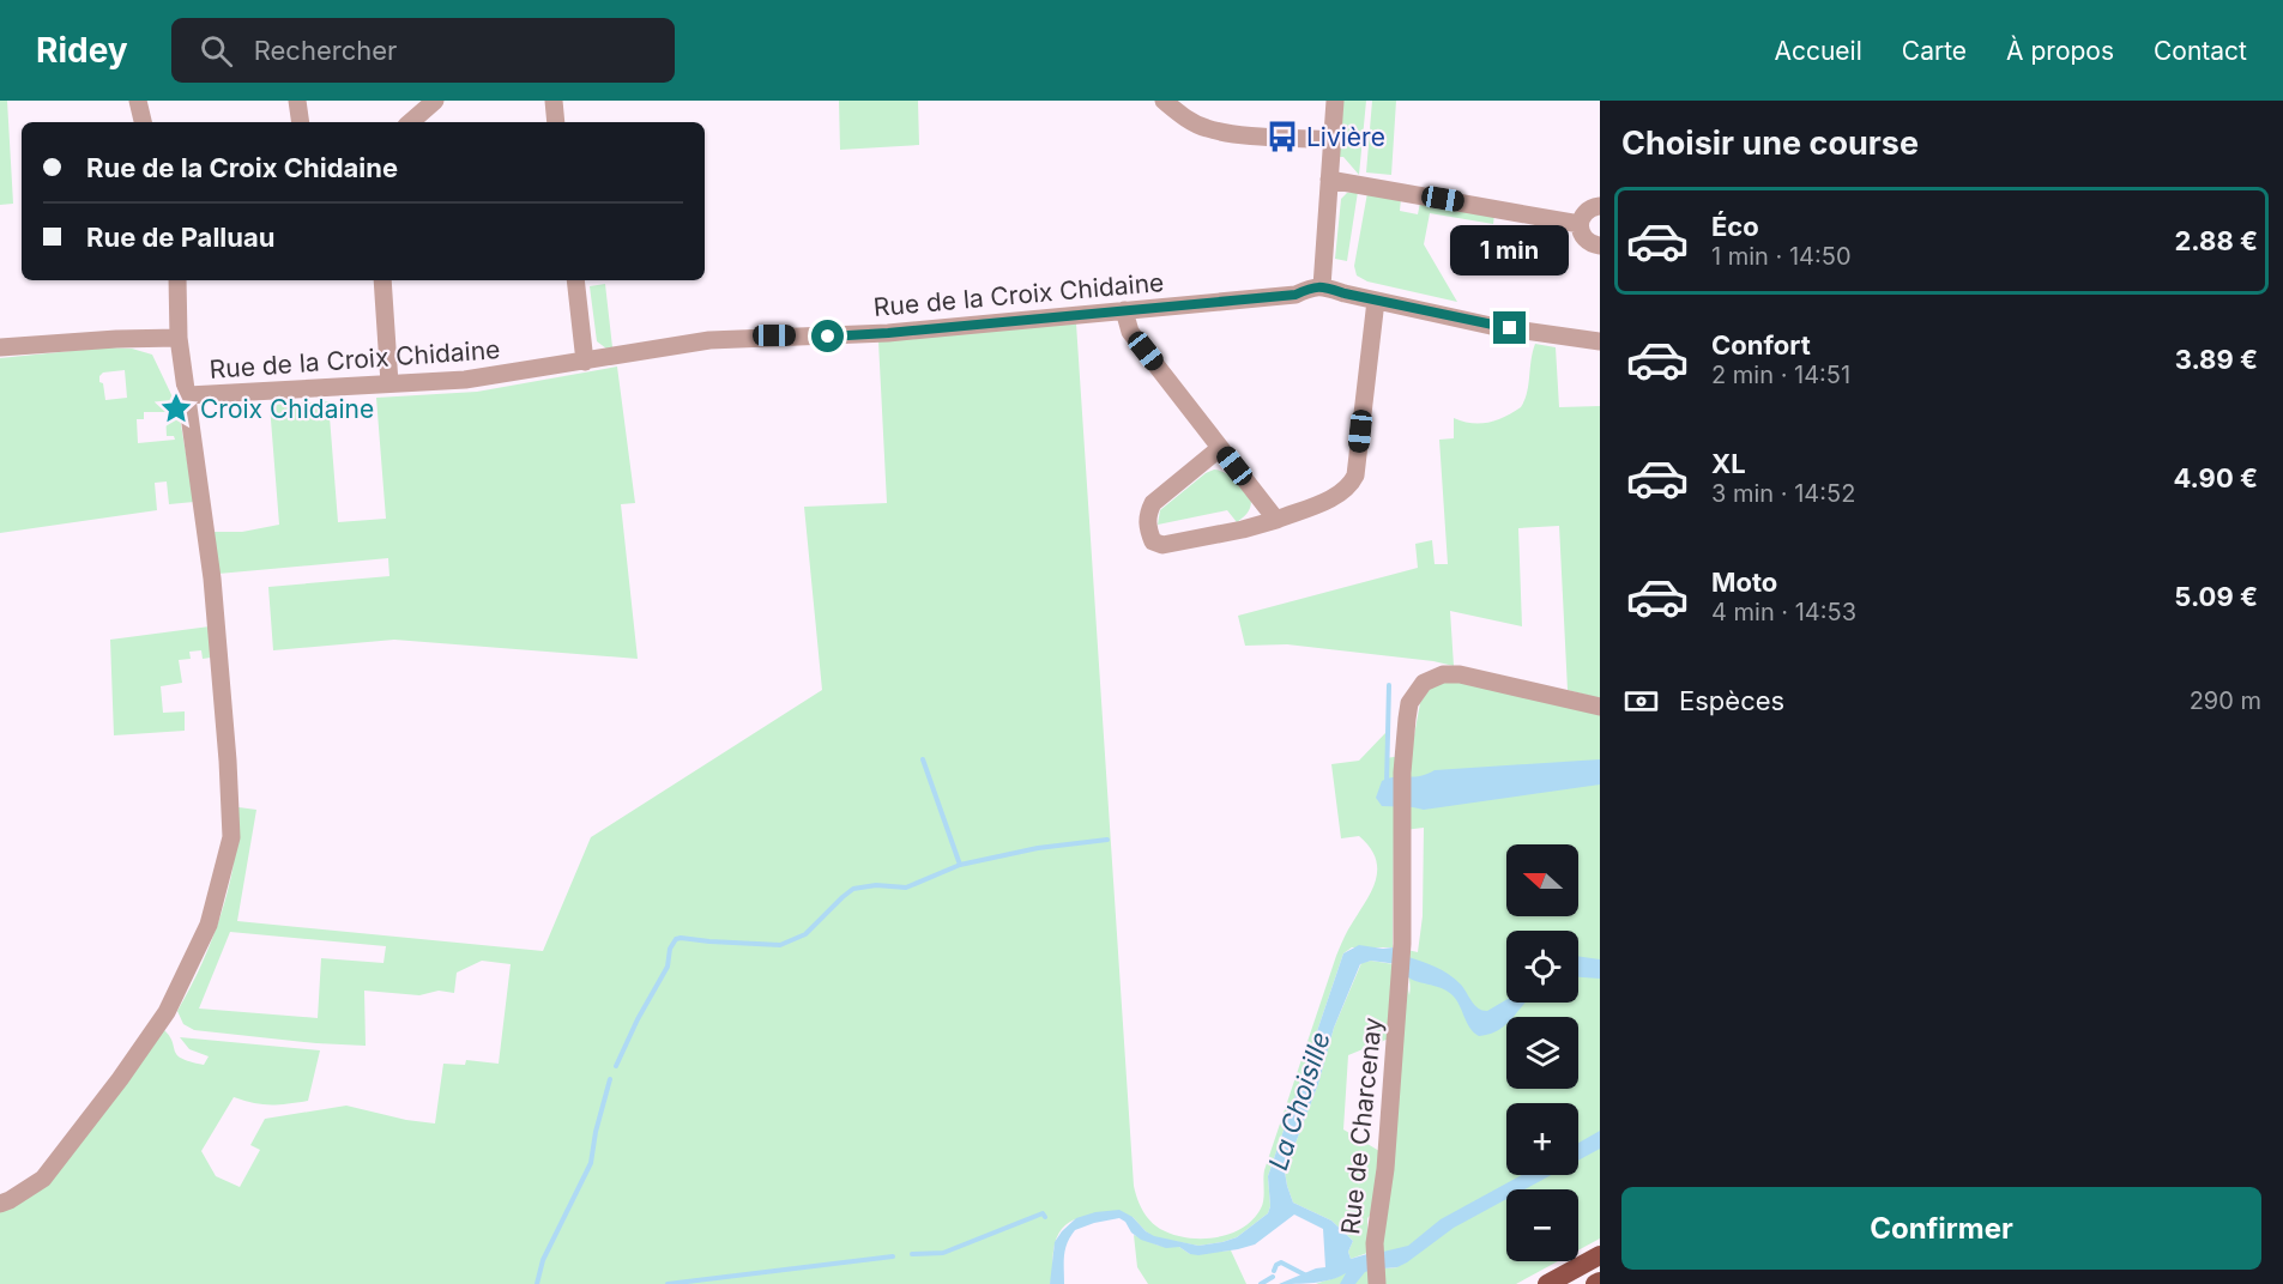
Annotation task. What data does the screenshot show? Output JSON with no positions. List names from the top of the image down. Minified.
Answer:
{"streets":{"street":["Rue de la Croix Chidaine","Rue de Charcenay"]},"water":["La Choisille"],"places":{"bus stop":["Livière"],"place":["Croix Chidaine"]},"north":"left","page":{"header":"Ridey","search":"Rechercher","nav":["Accueil","Carte","À propos","Contact"],"heading":"Choisir une course","banner":["Rue de la Croix Chidaine","Rue de Palluau"],"list":[{"name":"Éco","note":"1 min · 14:50","value":"2.88 €"},{"name":"Confort","note":"2 min · 14:51","value":"3.89 €"},{"name":"XL","note":"3 min · 14:52","value":"4.90 €"},{"name":"Moto","note":"4 min · 14:53","value":"5.09 €"}],"bubble":"1 min","pay":["Espèces","290 m"],"map_buttons":["+","−"],"buttons":"Confirmer"}}
